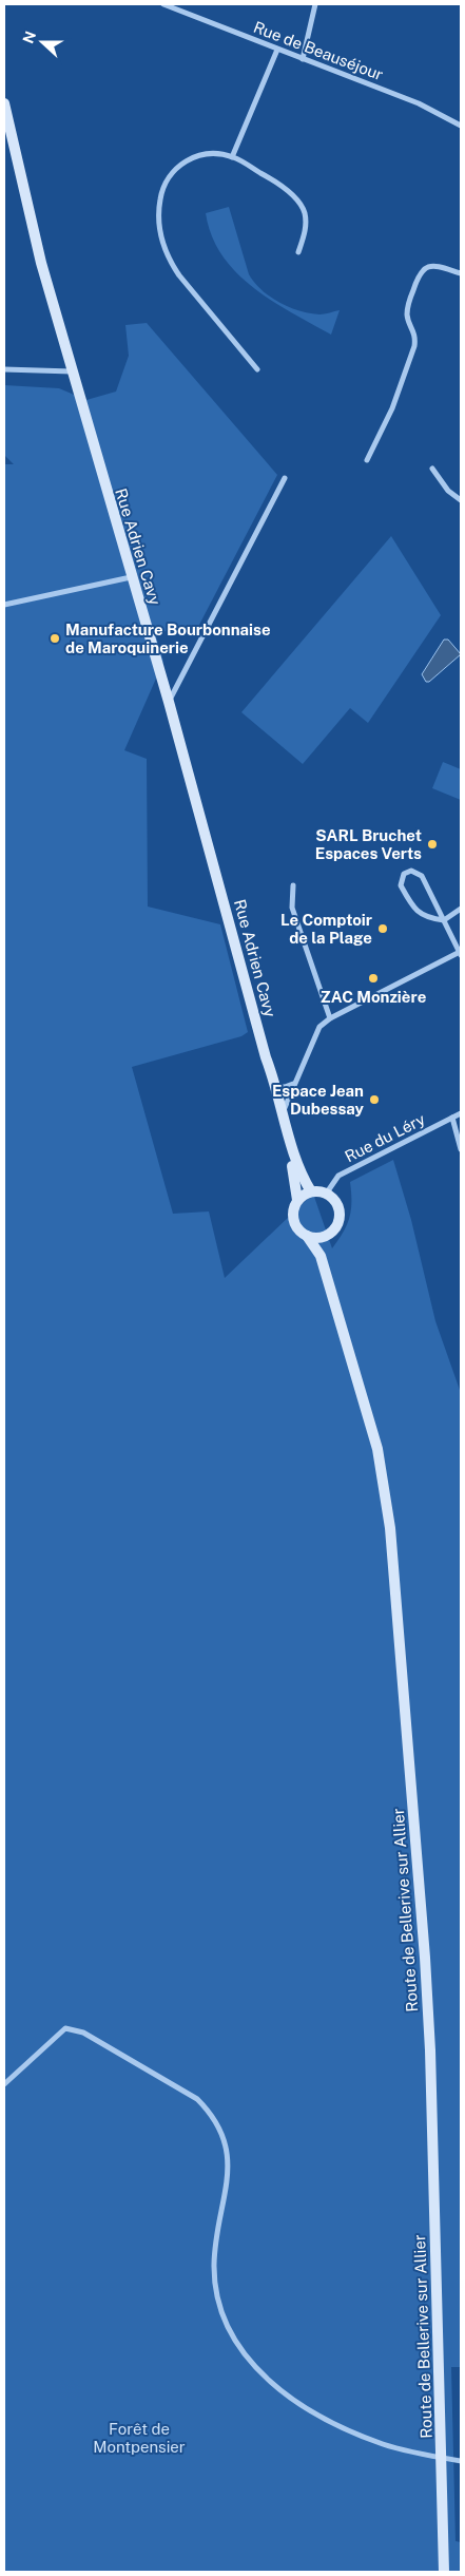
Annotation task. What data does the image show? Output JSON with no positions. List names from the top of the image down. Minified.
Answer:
{"streets":{"main road":["Rue Adrien Cavy","Route de Bellerive sur Allier"],"street":["Rue de Beauséjour","Rue du Léry"]},"crossings":[["Rue Adrien Cavy","Rue du Léry"],["Rue Adrien Cavy","Route de Bellerive sur Allier"],["Rue du Léry","Route de Bellerive sur Allier"]],"parks":["Forêt de Montpensier"],"places":["Manufacture Bourbonnaise de Maroquinerie","SARL Bruchet Espaces Verts","Le Comptoir de la Plage","ZAC Monzière","Espace Jean Dubessay"],"north":"left"}
